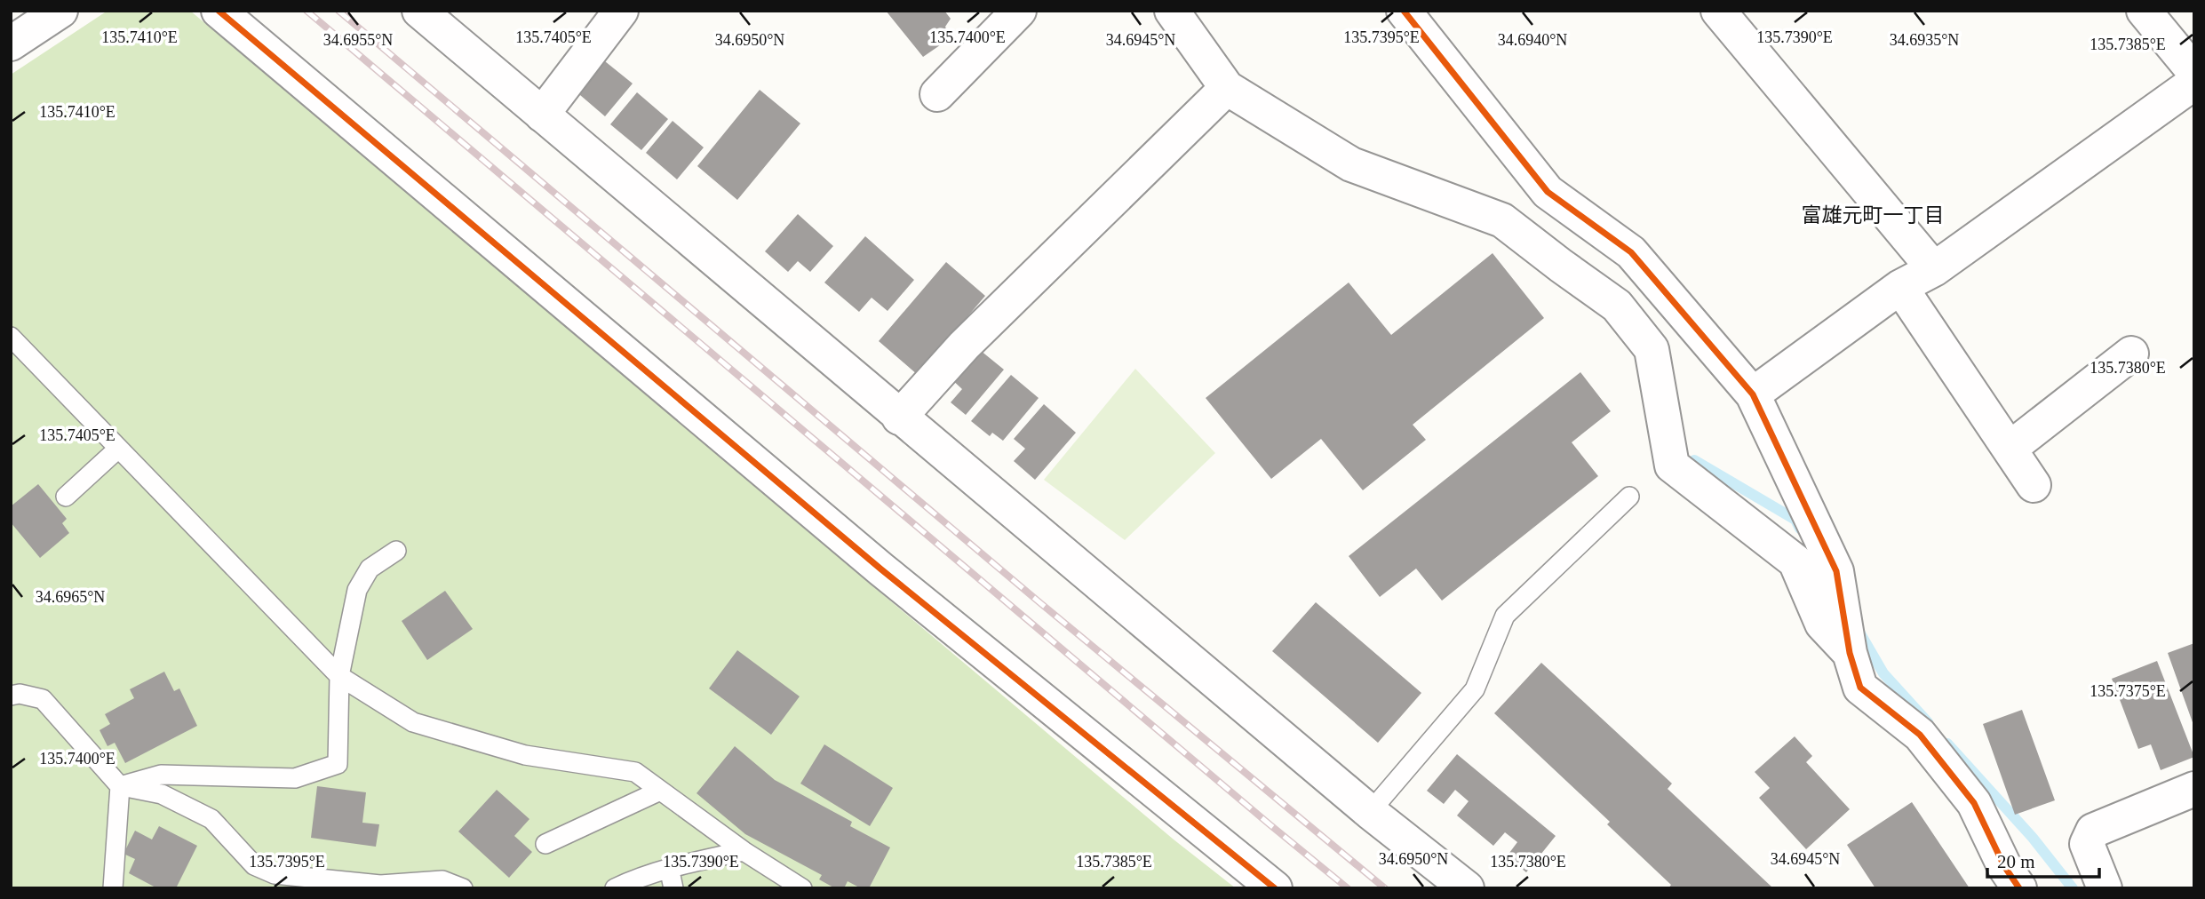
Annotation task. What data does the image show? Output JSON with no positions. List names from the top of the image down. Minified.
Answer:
{"districts":["富雄元町一丁目"],"scale_bar":"20 m","coordinates":["135.7410°E","135.7400°E","135.7395°E","135.7405°E","135.7390°E","34.6940°N","34.6955°N","34.6950°N","34.6945°N","34.6935°N","135.7385°E","135.7380°E","34.6965°N","135.7375°E"]}
